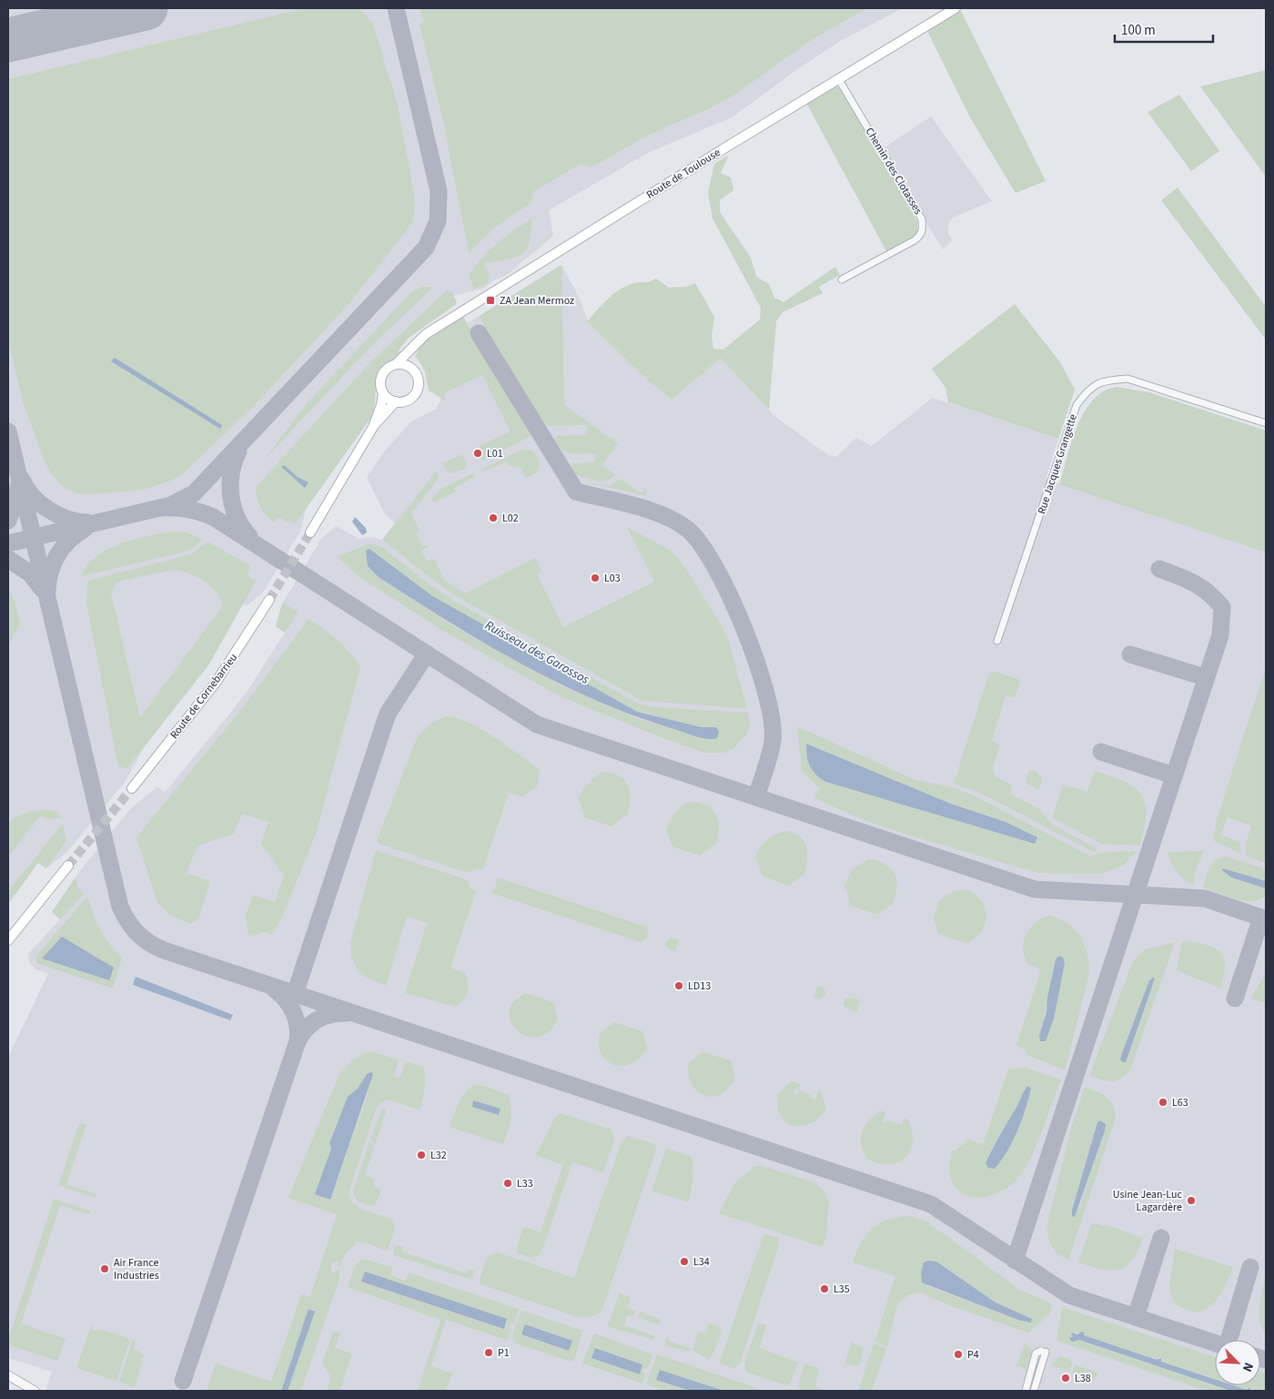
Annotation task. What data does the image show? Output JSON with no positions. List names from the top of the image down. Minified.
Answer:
{"streets":{"main road":["Route de Toulouse","Route de Cornebarrieu"],"street":["Chemin des Clotasses","Rue Jacques Grangette"]},"crossings":[["Chemin des Clotasses","Route de Toulouse"]],"water":["Ruisseau des Garossos"],"places":{"transit":["ZA Jean Mermoz"],"other":["L01","L02","L03","LD13","L63","L32","L33","Usine Jean-Luc Lagardère","L34","Air France Industries","L35","P1","P4","L38"]},"scale_bar":"100 m","north":"bottom right"}
